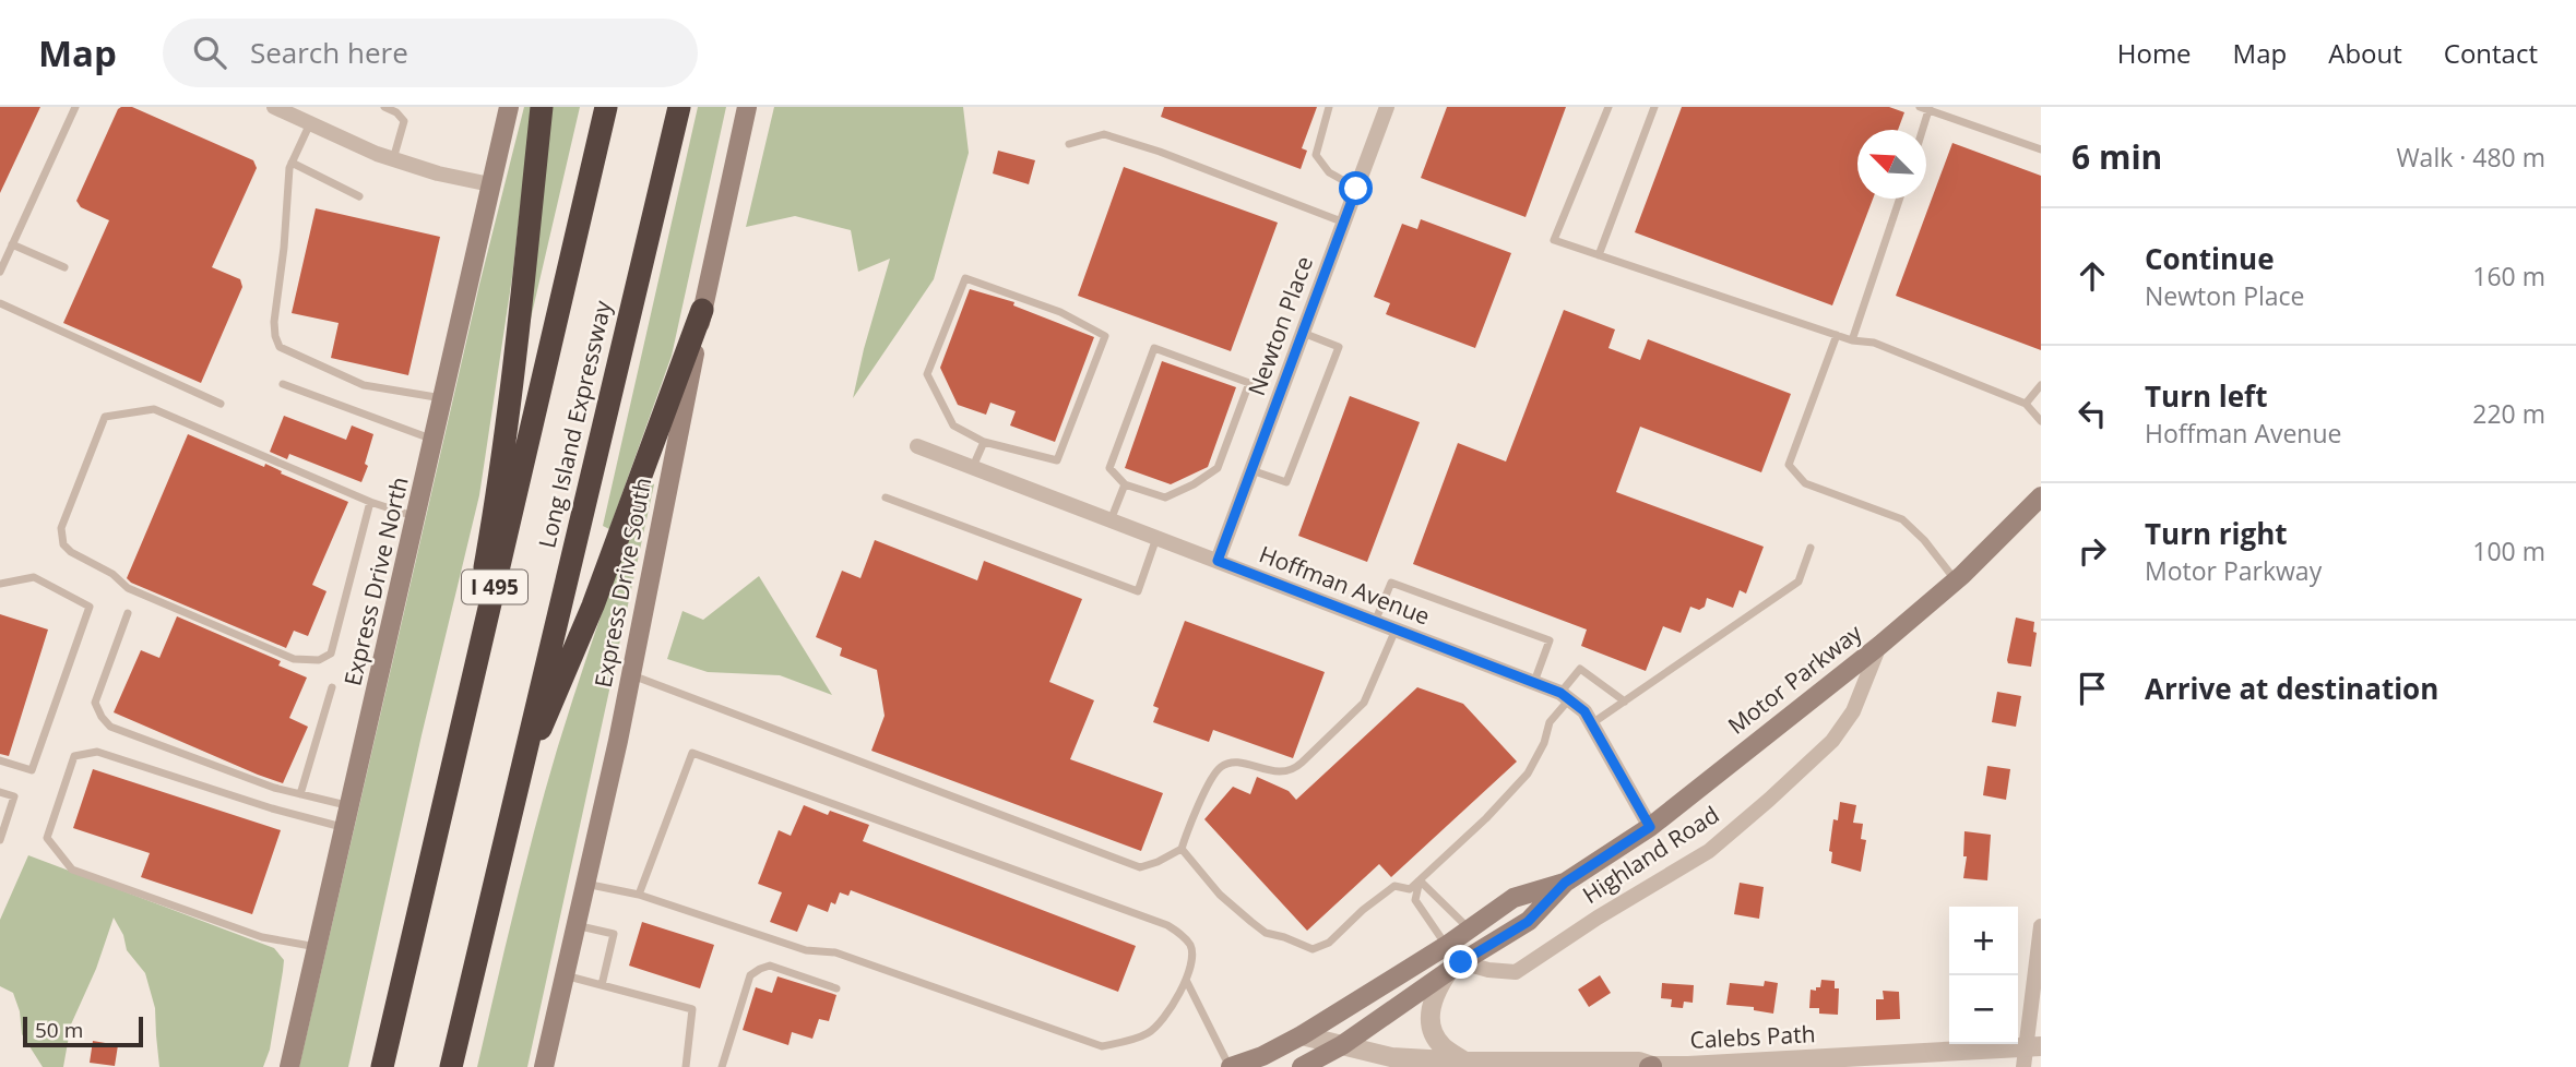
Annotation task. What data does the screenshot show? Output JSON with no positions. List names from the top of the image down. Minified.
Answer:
{"streets":{"highway":["Long Island Expressway","I 495"],"main road":["Express Drive North","Express Drive South","Motor Parkway"],"street":["Newton Place","Hoffman Avenue","Highland Road","Calebs Path"]},"crossings":[["Newton Place","Hoffman Avenue"],["Hoffman Avenue","Motor Parkway"],["Motor Parkway","Highland Road"],["Motor Parkway","Calebs Path"]],"scale_bar":"50 m","north":"top left","page":{"header":"Map","search":"Search here","nav":["Home","Map","About","Contact"],"heading":["6 min","Walk · 480 m"],"list":[["Continue","Newton Place","160 m"],["Turn left","Hoffman Avenue","220 m"],["Turn right","Motor Parkway","100 m"],"Arrive at destination"],"map_buttons":["+","−"],"scale":"50 m"}}
